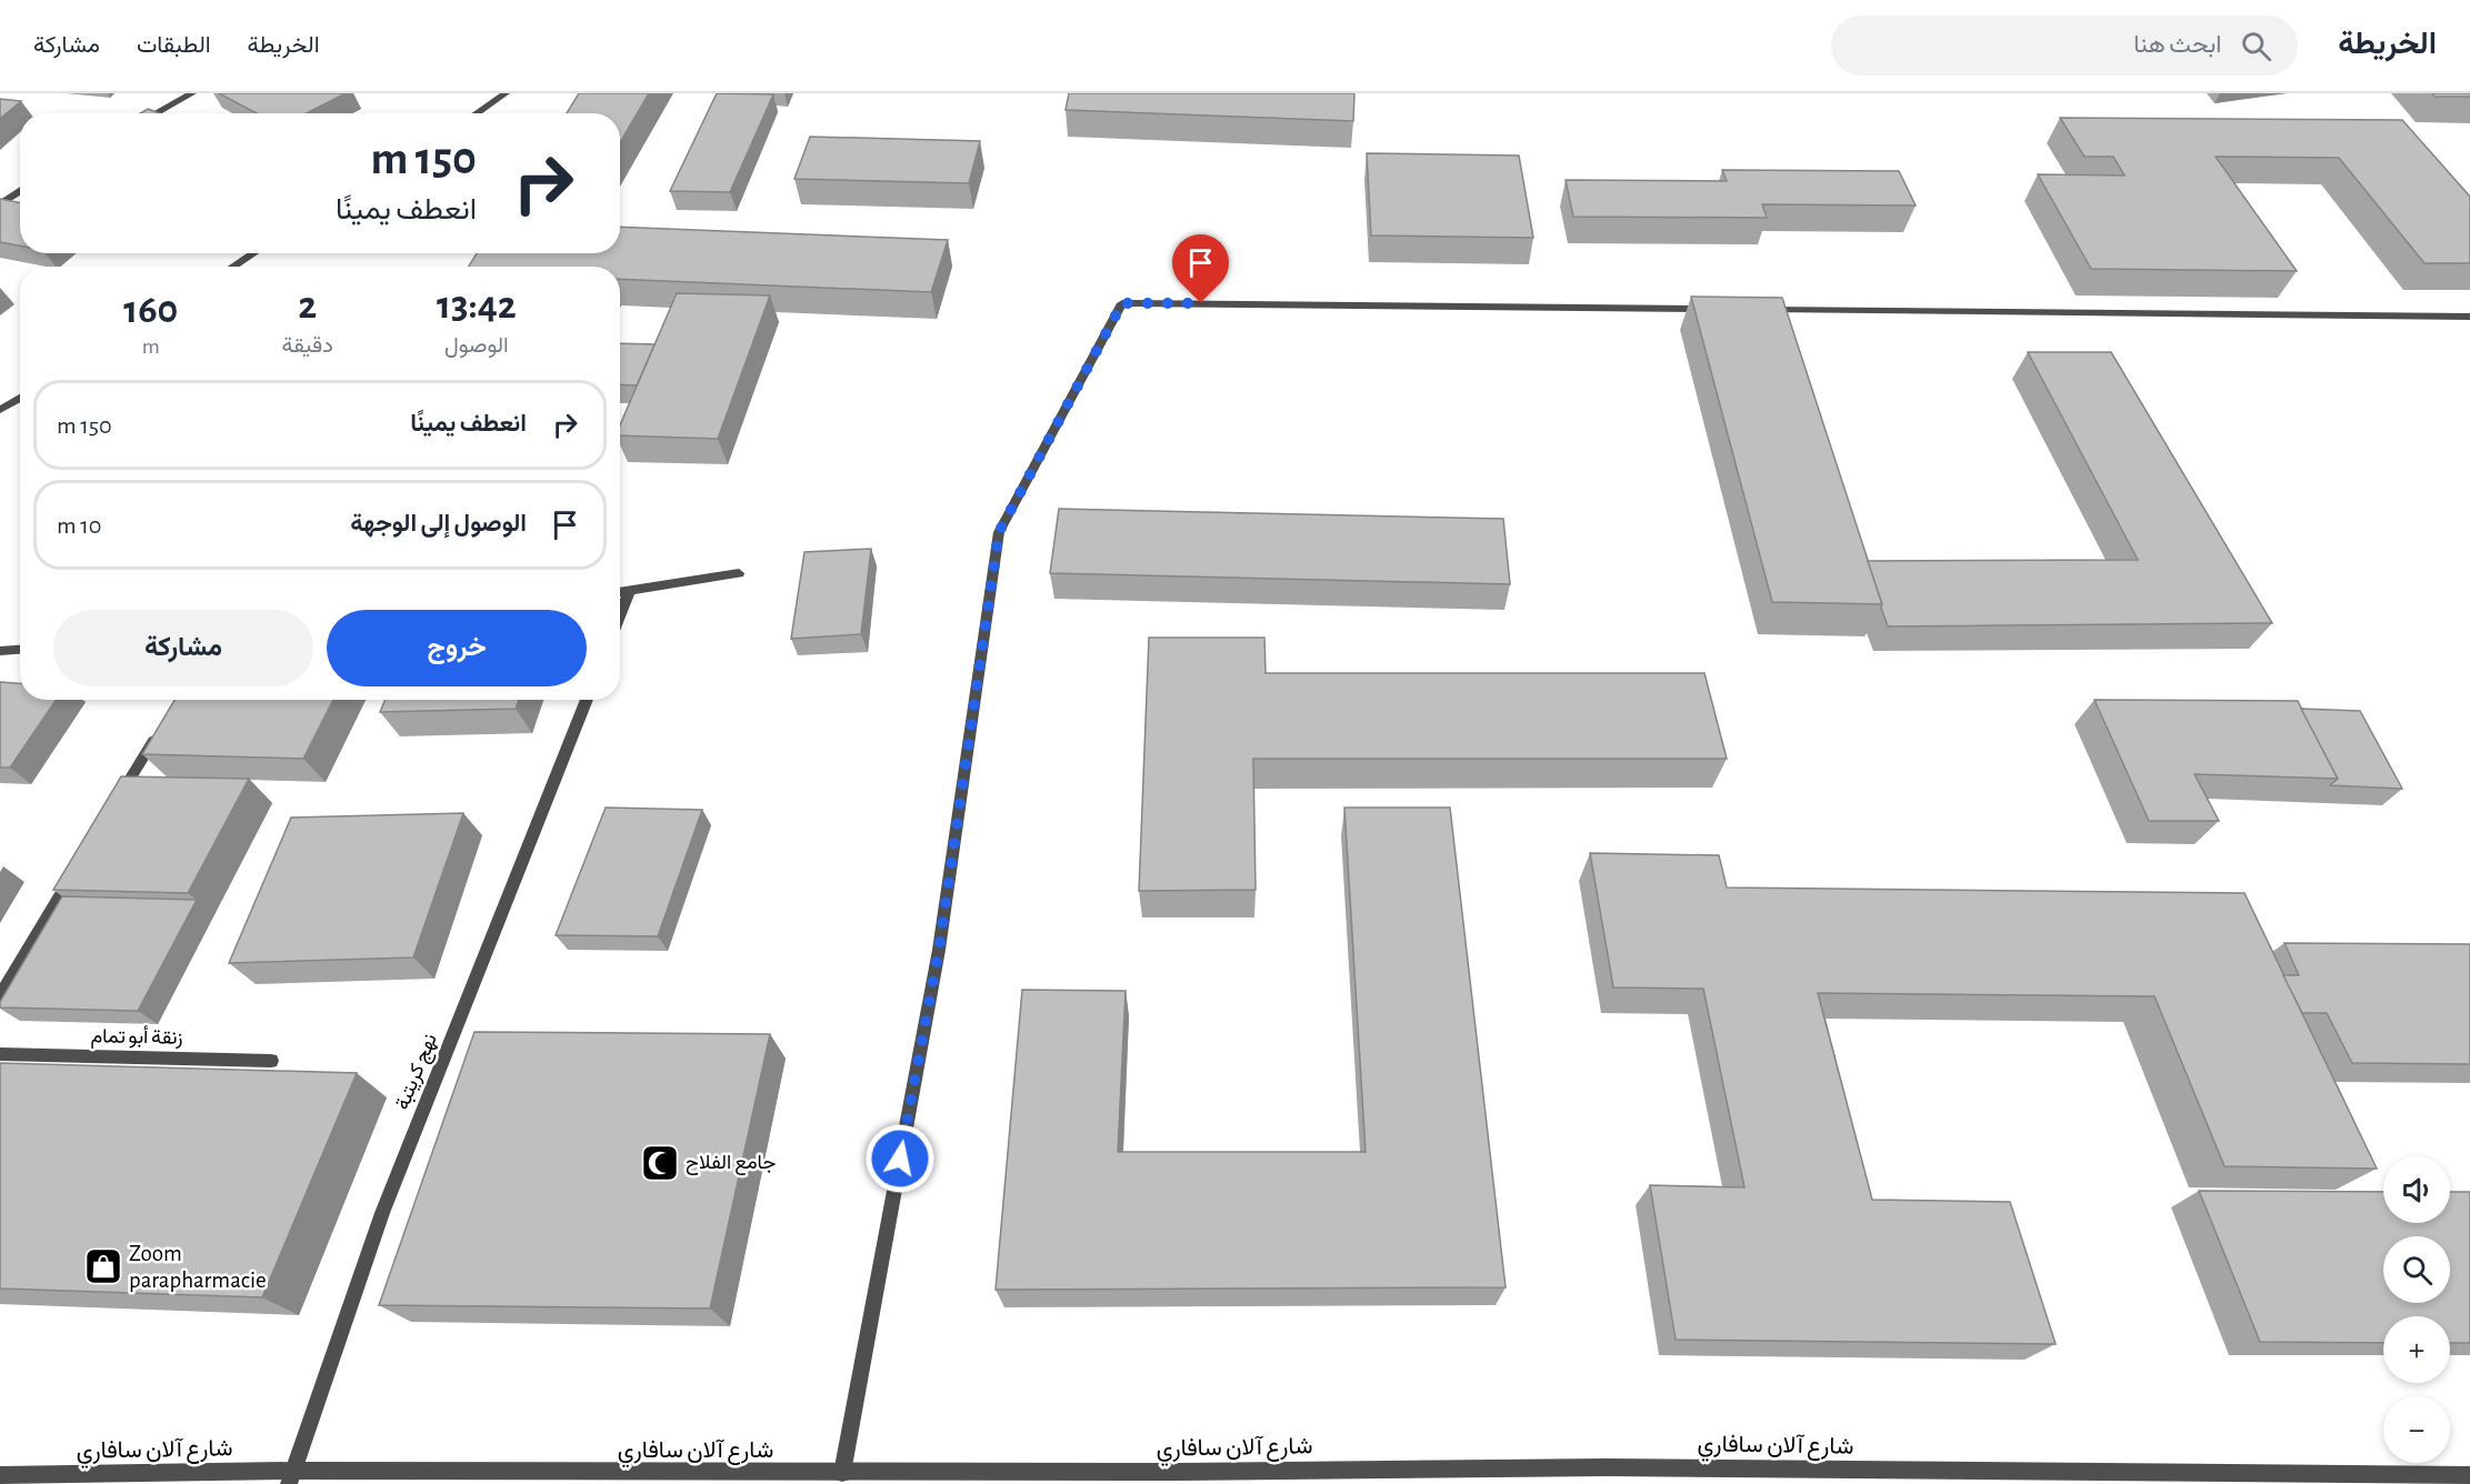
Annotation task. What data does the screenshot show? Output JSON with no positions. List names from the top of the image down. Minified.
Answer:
{"streets":{"street":["زنقة أبو تمام","نهج كريتبة","شارع آلان سافاري"]},"crossings":[["نهج كريتبة","شارع آلان سافاري"]],"places":{"mosque":["جامع الفلاح"],"shop":["Zoom parapharmacie"]},"page":{"header":"الخريطة","search":"ابحث هنا","nav":["الخريطة","الطبقات","مشاركة"],"turn":["150 m","انعطف يمينًا"],"eta":["13:42","الوصول","2","دقيقة","160","m"],"list":[{"name":"انعطف يمينًا","value":"150 m"},{"name":"الوصول إلى الوجهة","value":"10 m"}],"buttons":["خروج","مشاركة"],"map_buttons":["+","−"]}}
